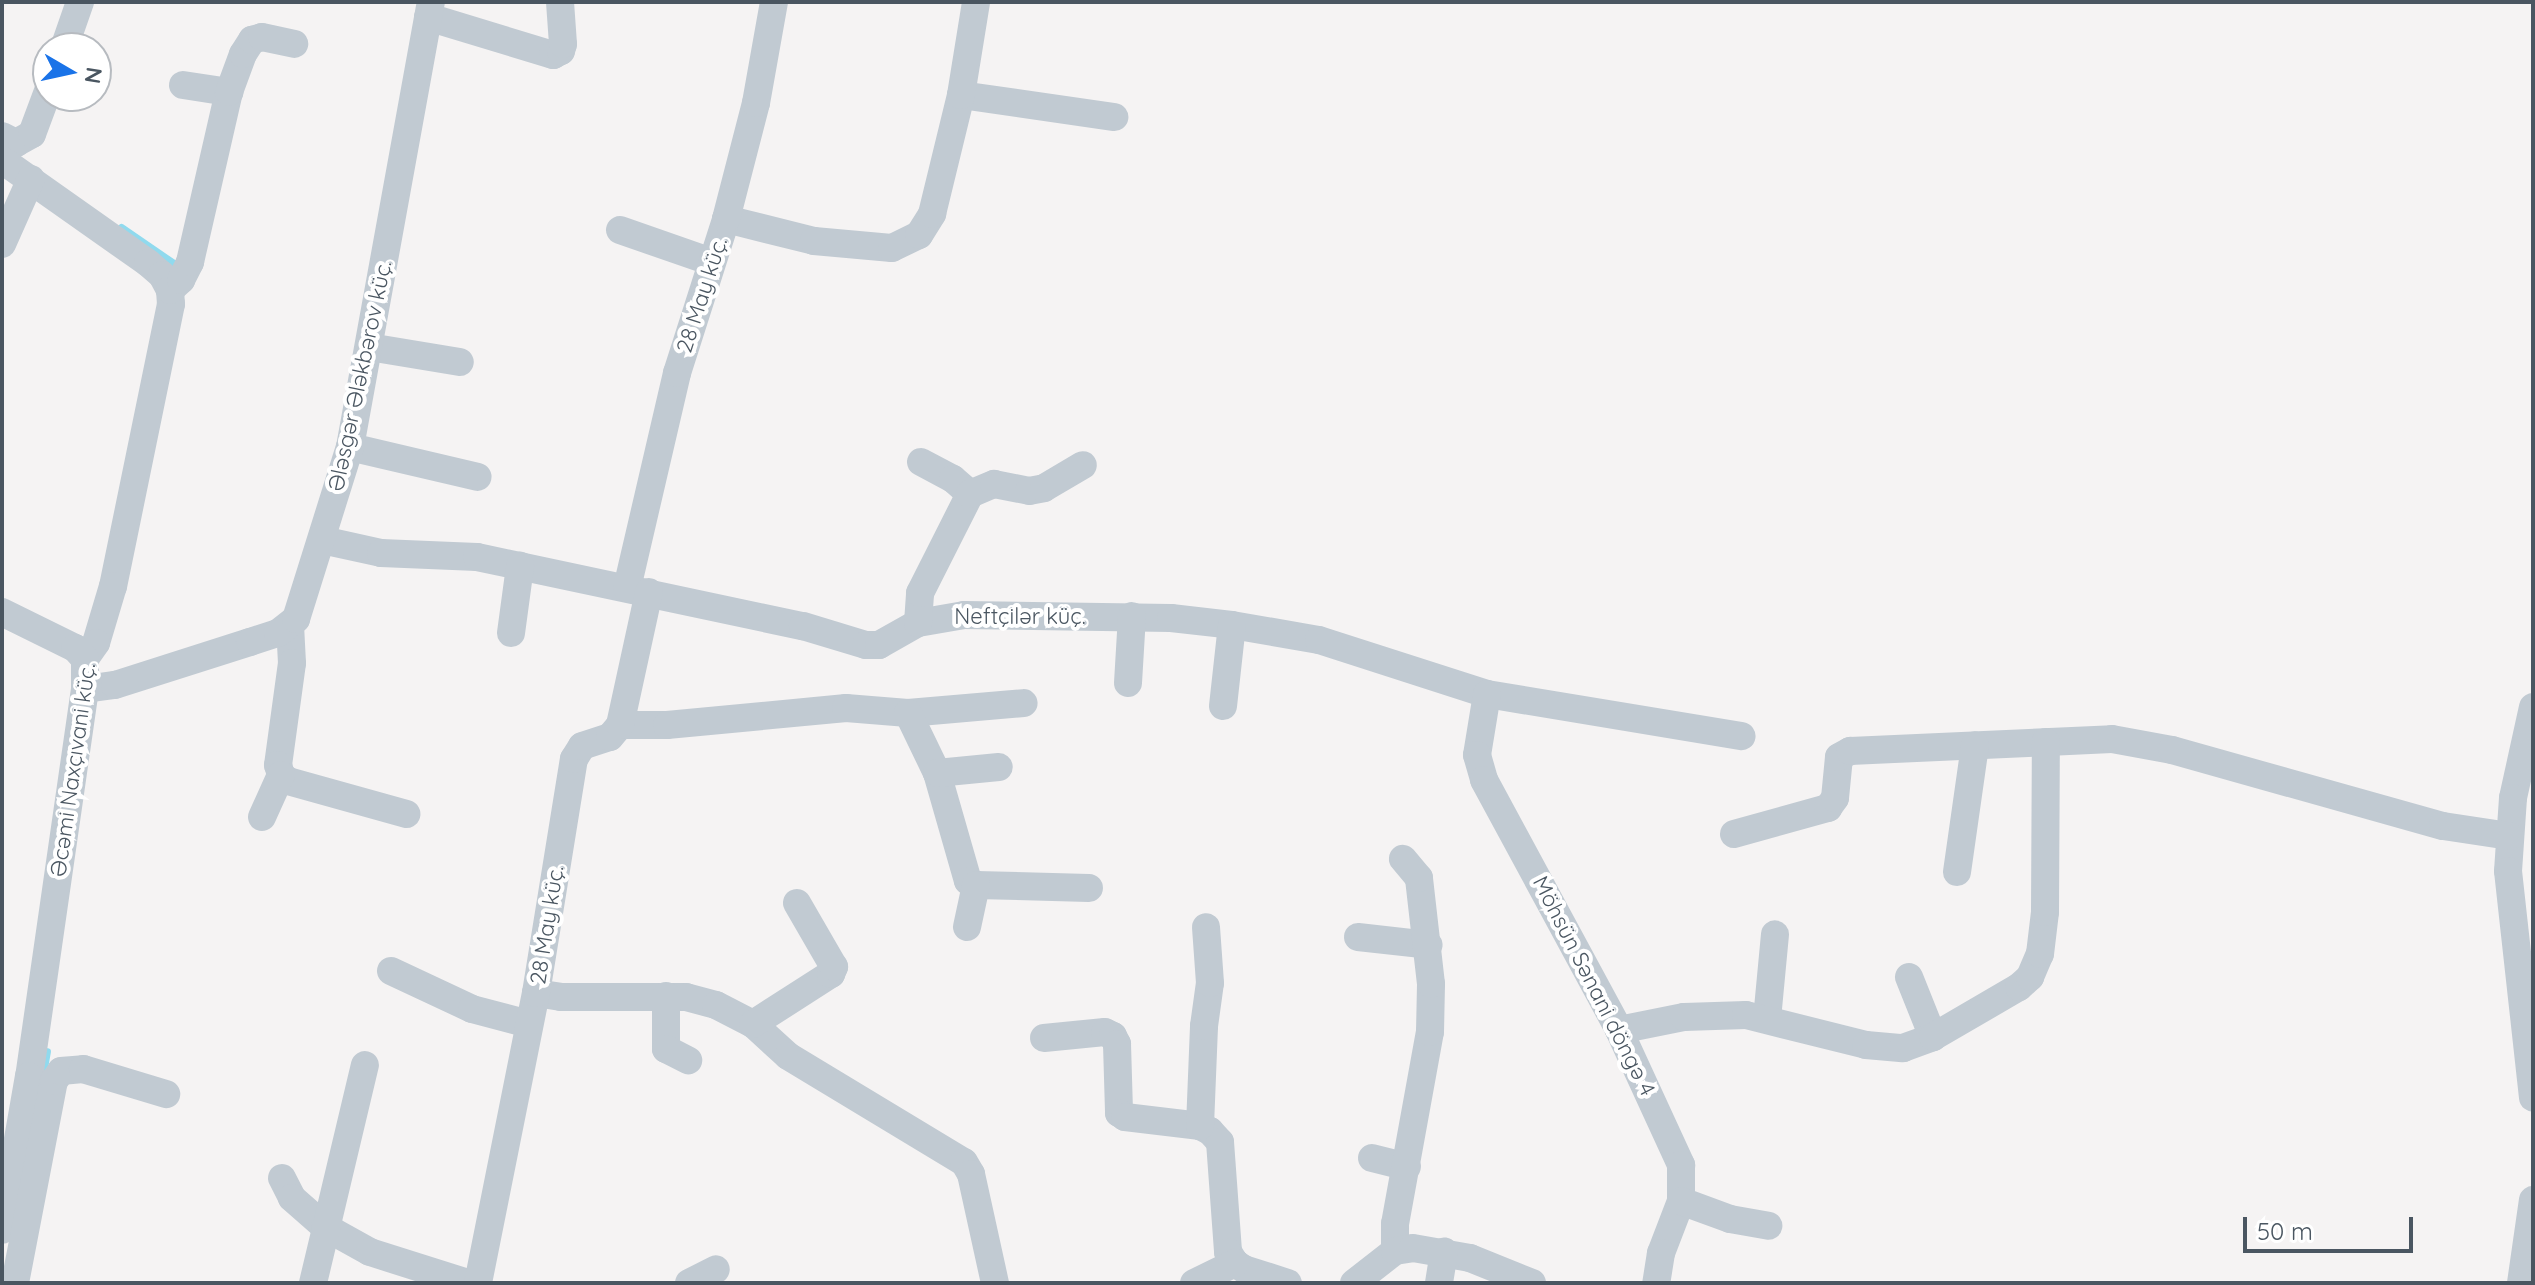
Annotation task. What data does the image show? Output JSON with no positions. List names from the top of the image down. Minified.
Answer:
{"streets":{"street":["28 May küç.","Ələsgər Ələkbərov küç.","Neftçilər küç.","Əcəmi Naxçıvani küç.","Möhsün Sənani döngə 4"]},"crossings":[["28 May küç.","Neftçilər küç."],["Ələsgər Ələkbərov küç.","Neftçilər küç."],["Neftçilər küç.","Möhsün Sənani döngə 4"]],"scale_bar":"50 m","north":"right"}
